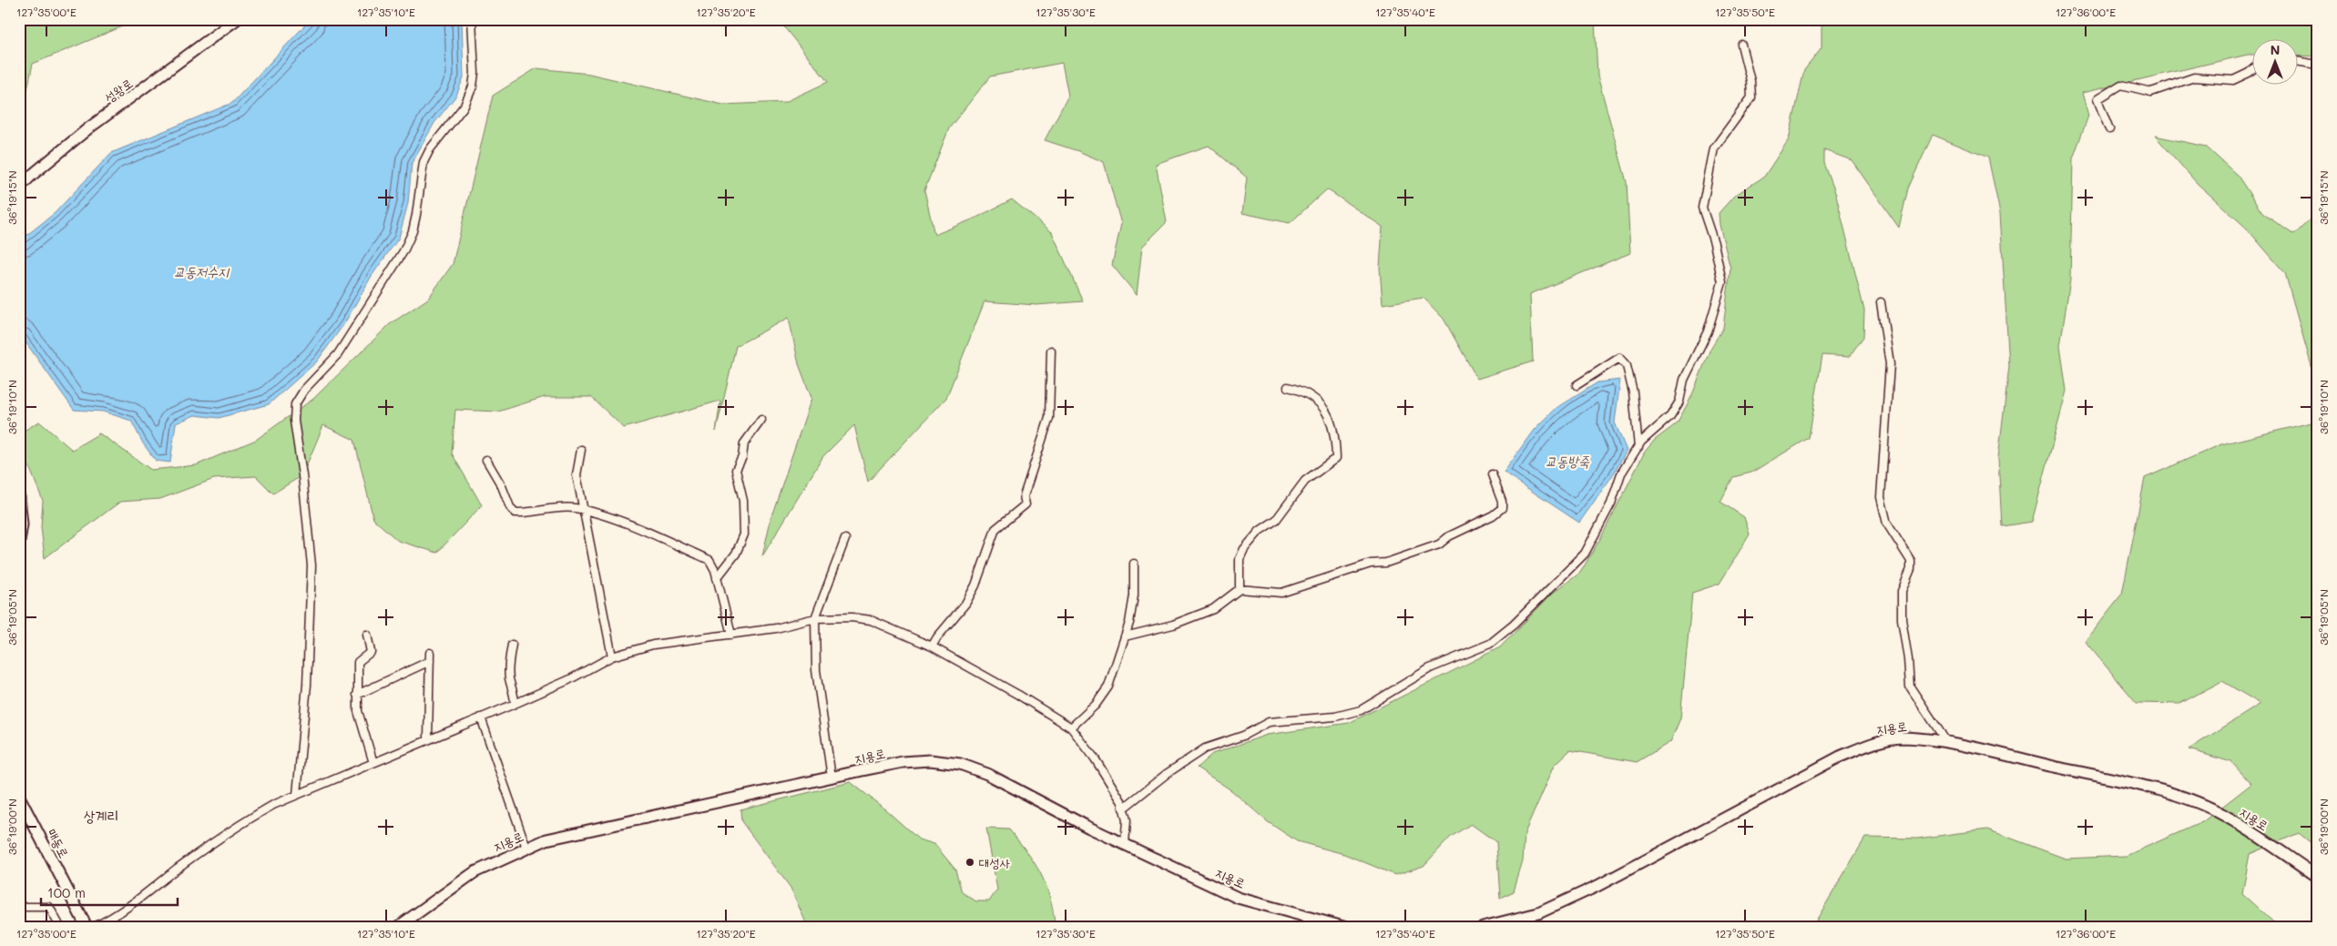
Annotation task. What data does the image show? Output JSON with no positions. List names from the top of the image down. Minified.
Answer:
{"streets":{"street":["성왕로","지용로","매동로"]},"districts":["상계리"],"water":["교동저수지","교동방죽"],"places":["대성사"],"scale_bar":"100 m","north":"top","coordinates":["127°35'00\"E","127°35'10\"E","127°35'20\"E","127°35'30\"E","127°35'40\"E","127°35'50\"E","127°36'00\"E","36°19'15\"N","36°19'10\"N","36°19'05\"N","36°19'00\"N"]}
